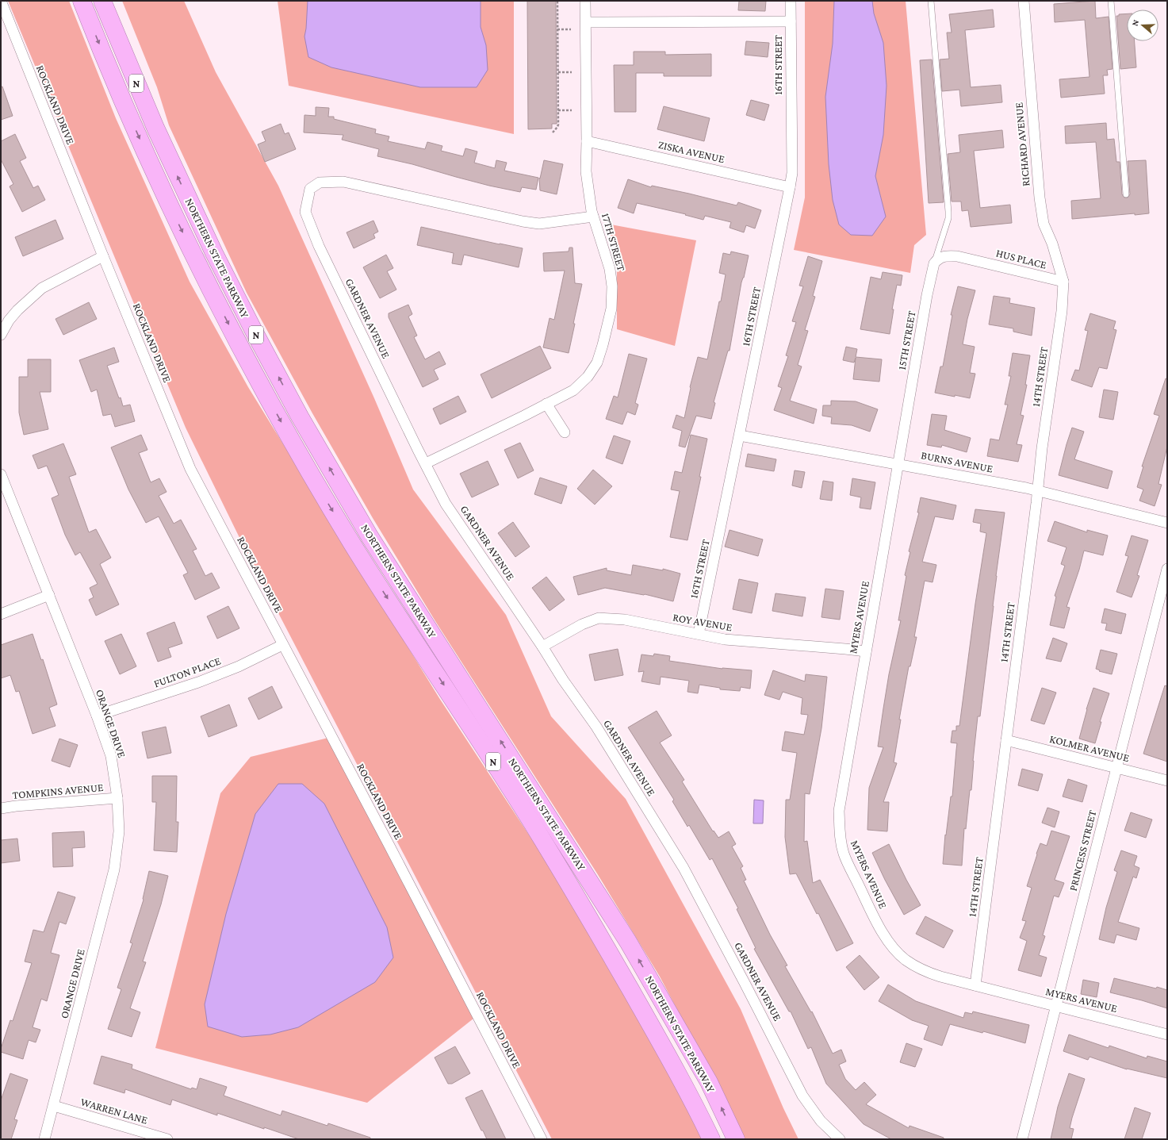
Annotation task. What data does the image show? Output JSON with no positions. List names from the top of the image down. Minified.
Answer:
{"streets":{"highway":["N","NORTHERN STATE PARKWAY"],"street":["16TH STREET","ROCKLAND DRIVE","RICHARD AVENUE","ZISKA AVENUE","17TH STREET","HUS PLACE","GARDNER AVENUE","15TH STREET","14TH STREET","BURNS AVENUE","MYERS AVENUE","ROY AVENUE","FULTON PLACE","ORANGE DRIVE","KOLMER AVENUE","TOMPKINS AVENUE","PRINCESS STREET","WARREN LANE"]},"crossings":[["16TH STREET","ZISKA AVENUE"],["16TH STREET","BURNS AVENUE"],["16TH STREET","ROY AVENUE"],["ROCKLAND DRIVE","FULTON PLACE"],["RICHARD AVENUE","HUS PLACE"],["RICHARD AVENUE","14TH STREET"],["ZISKA AVENUE","17TH STREET"],["17TH STREET","GARDNER AVENUE"],["HUS PLACE","15TH STREET"],["HUS PLACE","14TH STREET"],["GARDNER AVENUE","ROY AVENUE"],["15TH STREET","BURNS AVENUE"],["15TH STREET","MYERS AVENUE"],["14TH STREET","BURNS AVENUE"],["14TH STREET","MYERS AVENUE"],["14TH STREET","KOLMER AVENUE"],["BURNS AVENUE","MYERS AVENUE"],["MYERS AVENUE","ROY AVENUE"],["MYERS AVENUE","PRINCESS STREET"],["FULTON PLACE","ORANGE DRIVE"],["ORANGE DRIVE","TOMPKINS AVENUE"],["ORANGE DRIVE","WARREN LANE"],["KOLMER AVENUE","PRINCESS STREET"]],"north":"left"}
